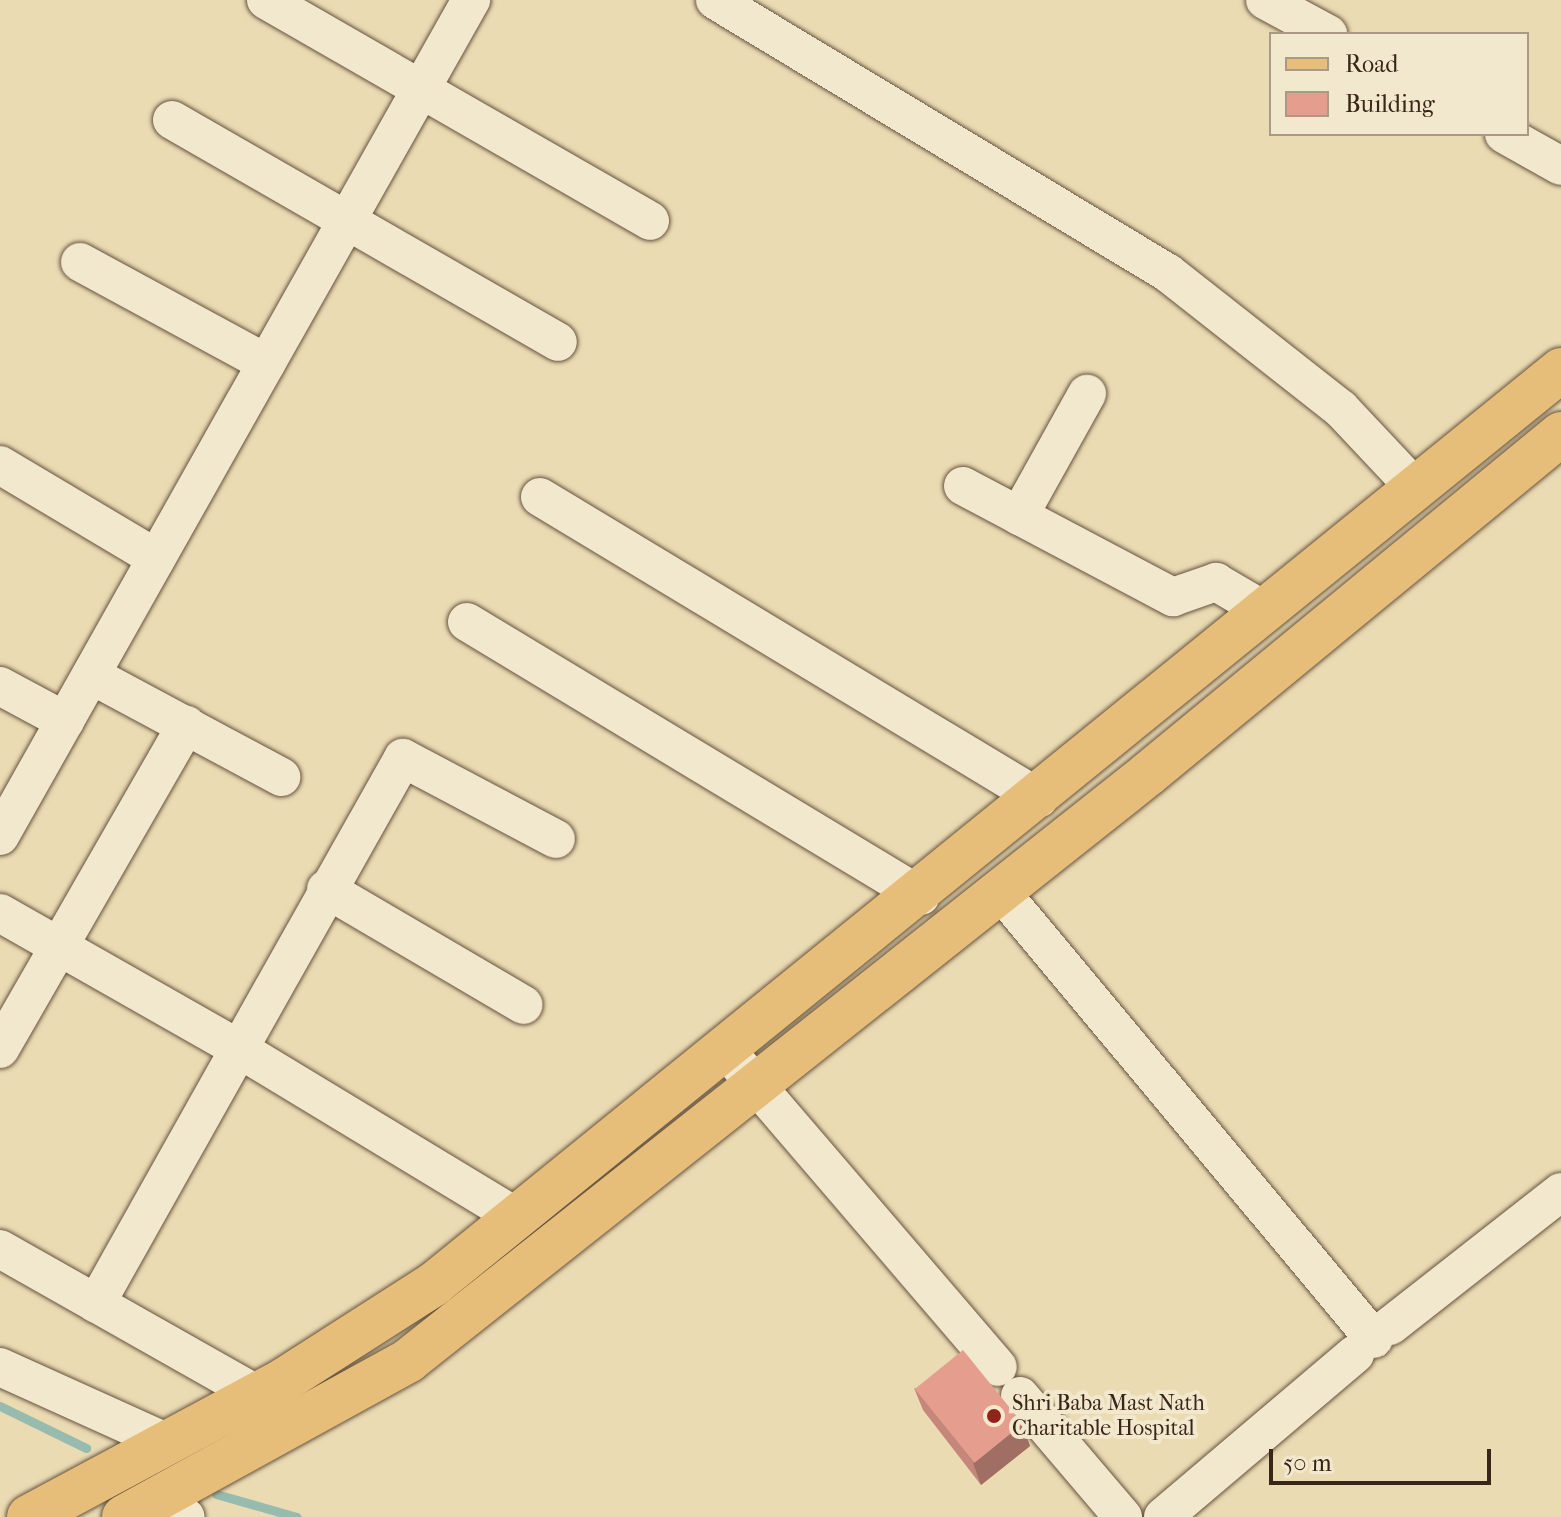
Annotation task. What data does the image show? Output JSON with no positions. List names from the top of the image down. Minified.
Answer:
{"places":["Shri Baba Mast Nath Charitable Hospital"],"legend":["Road","Building"],"scale_bar":"50 m"}
